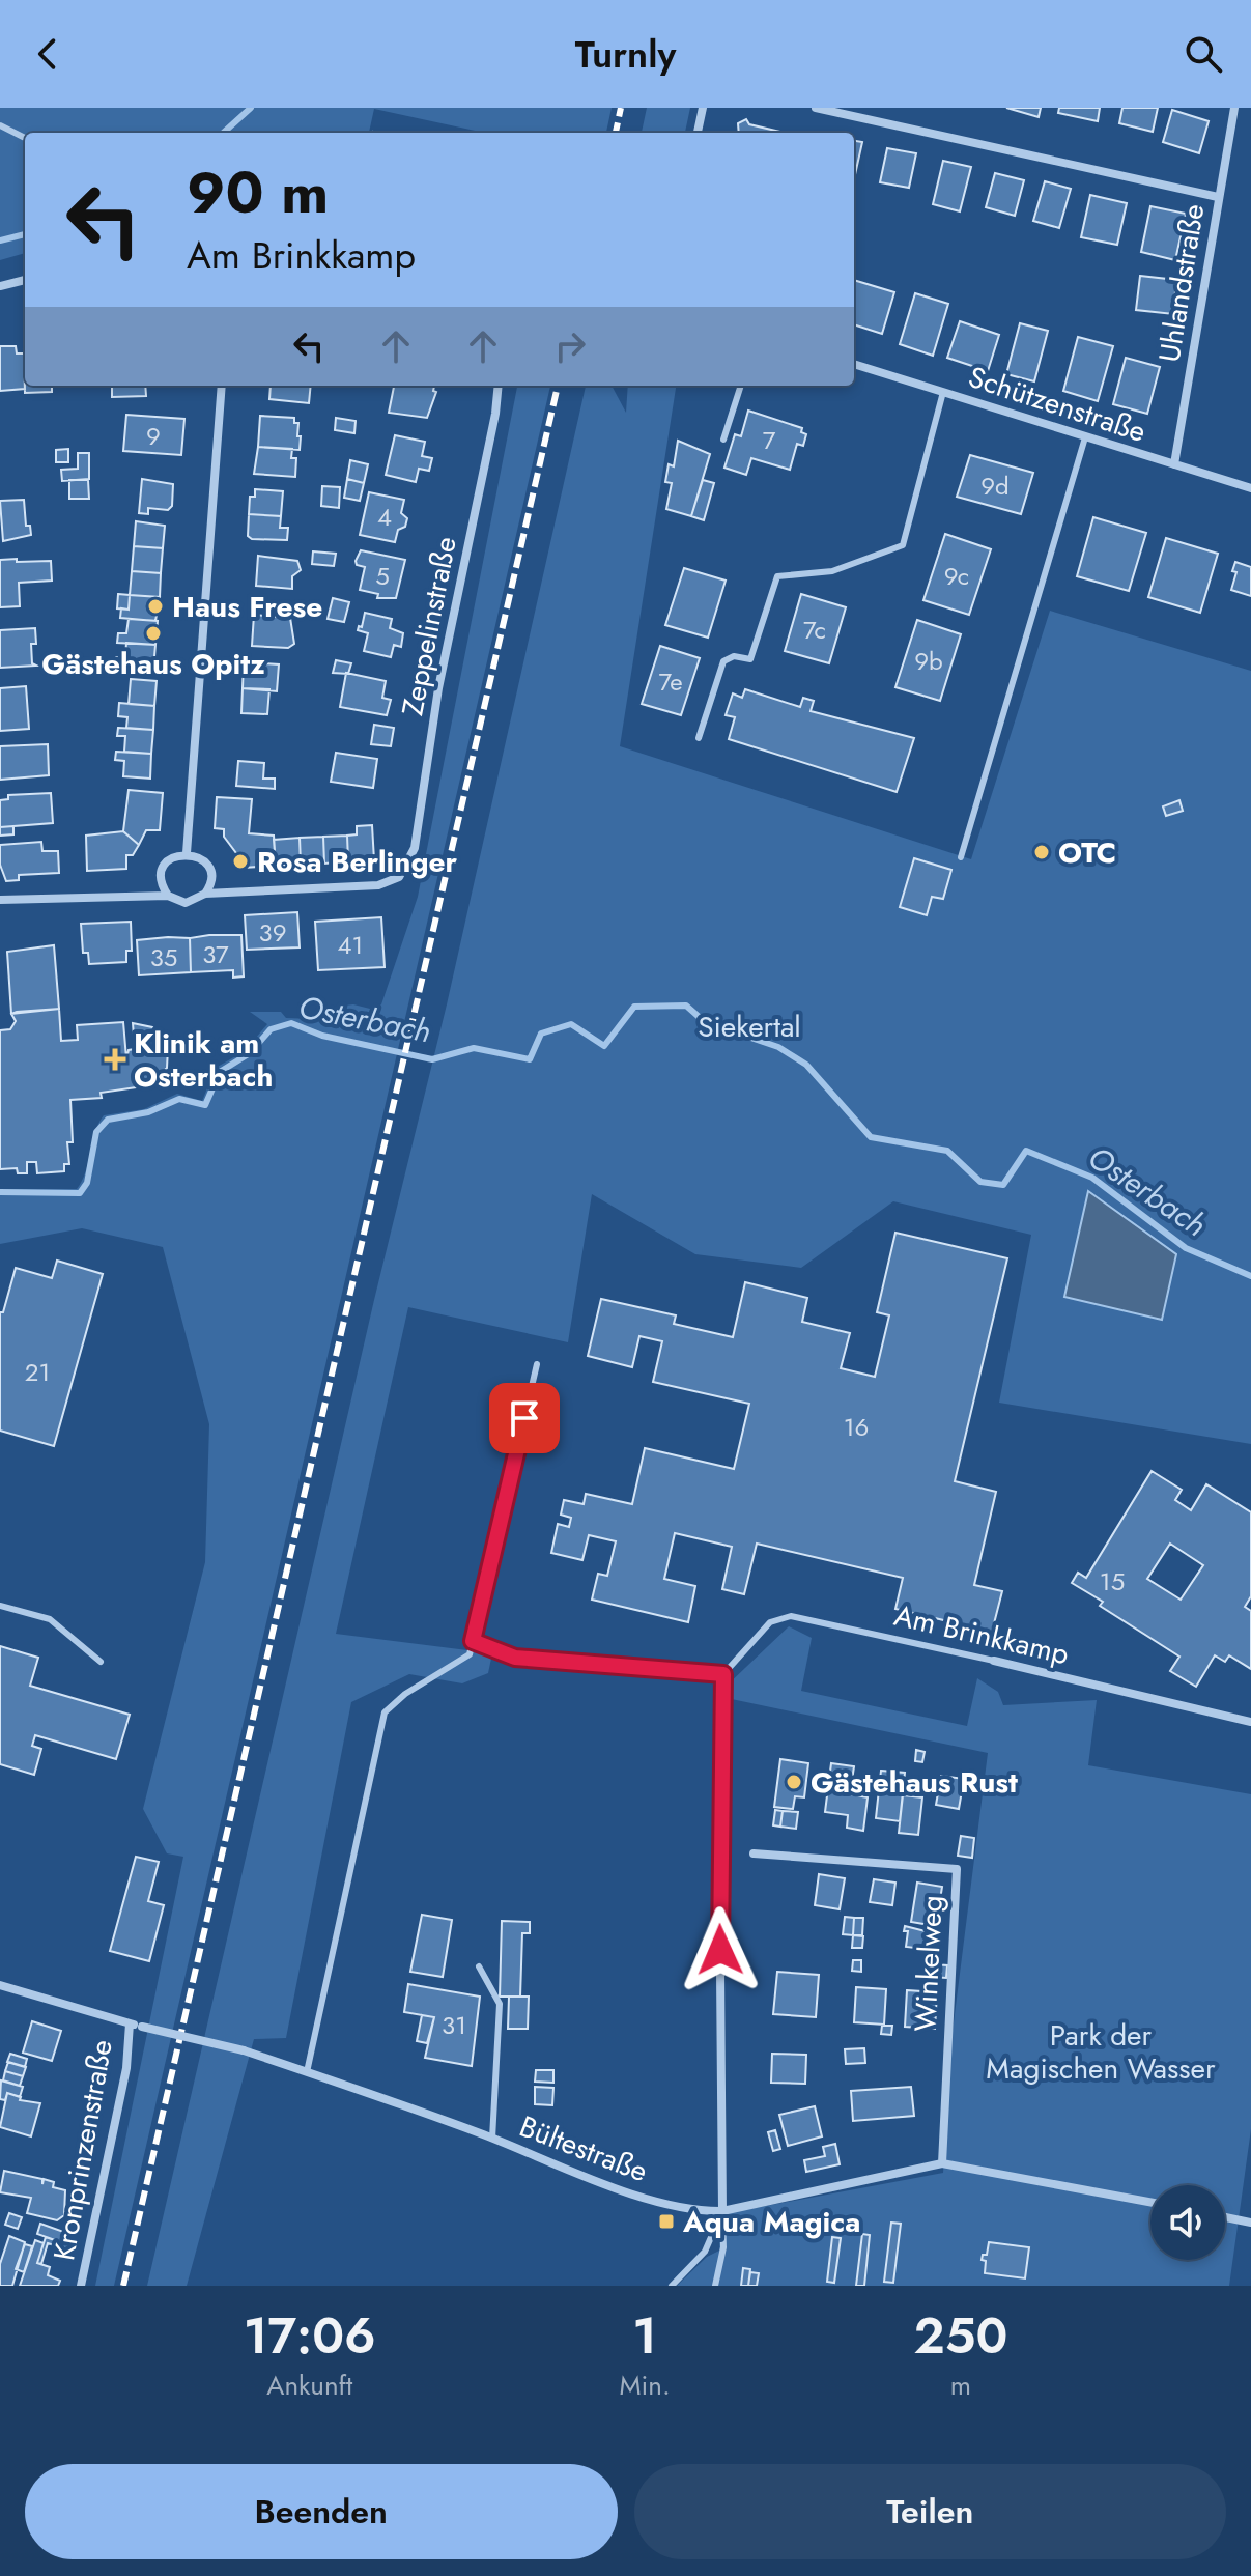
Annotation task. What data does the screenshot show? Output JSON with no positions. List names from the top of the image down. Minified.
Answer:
{"streets":{"street":["Uhlandstraße","Schützenstraße","Zeppelinstraße","Am Brinkkamp","Winkelweg","Bültestraße","Kronprinzenstraße"]},"crossings":[["Uhlandstraße","Schützenstraße"],["Winkelweg","Bültestraße"],["Bültestraße","Kronprinzenstraße"]],"water":["Osterbach"],"parks":["Siekertal","Park der Magischen Wasser"],"places":{"other":["Haus Frese","Gästehaus Opitz","OTC","Rosa Berlinger","Gästehaus Rust"],"health":["Klinik am Osterbach"],"transit":["Aqua Magica"]},"house_numbers":["9","7","9d","4","5","9c","7c","9b","7e","39","41","37","35","21","16","15","31"],"page":{"header":"Turnly","turn":["90 m","Am Brinkkamp"],"eta":["17:06","Ankunft","1","Min.","250","m"],"buttons":["Beenden","Teilen"]}}
